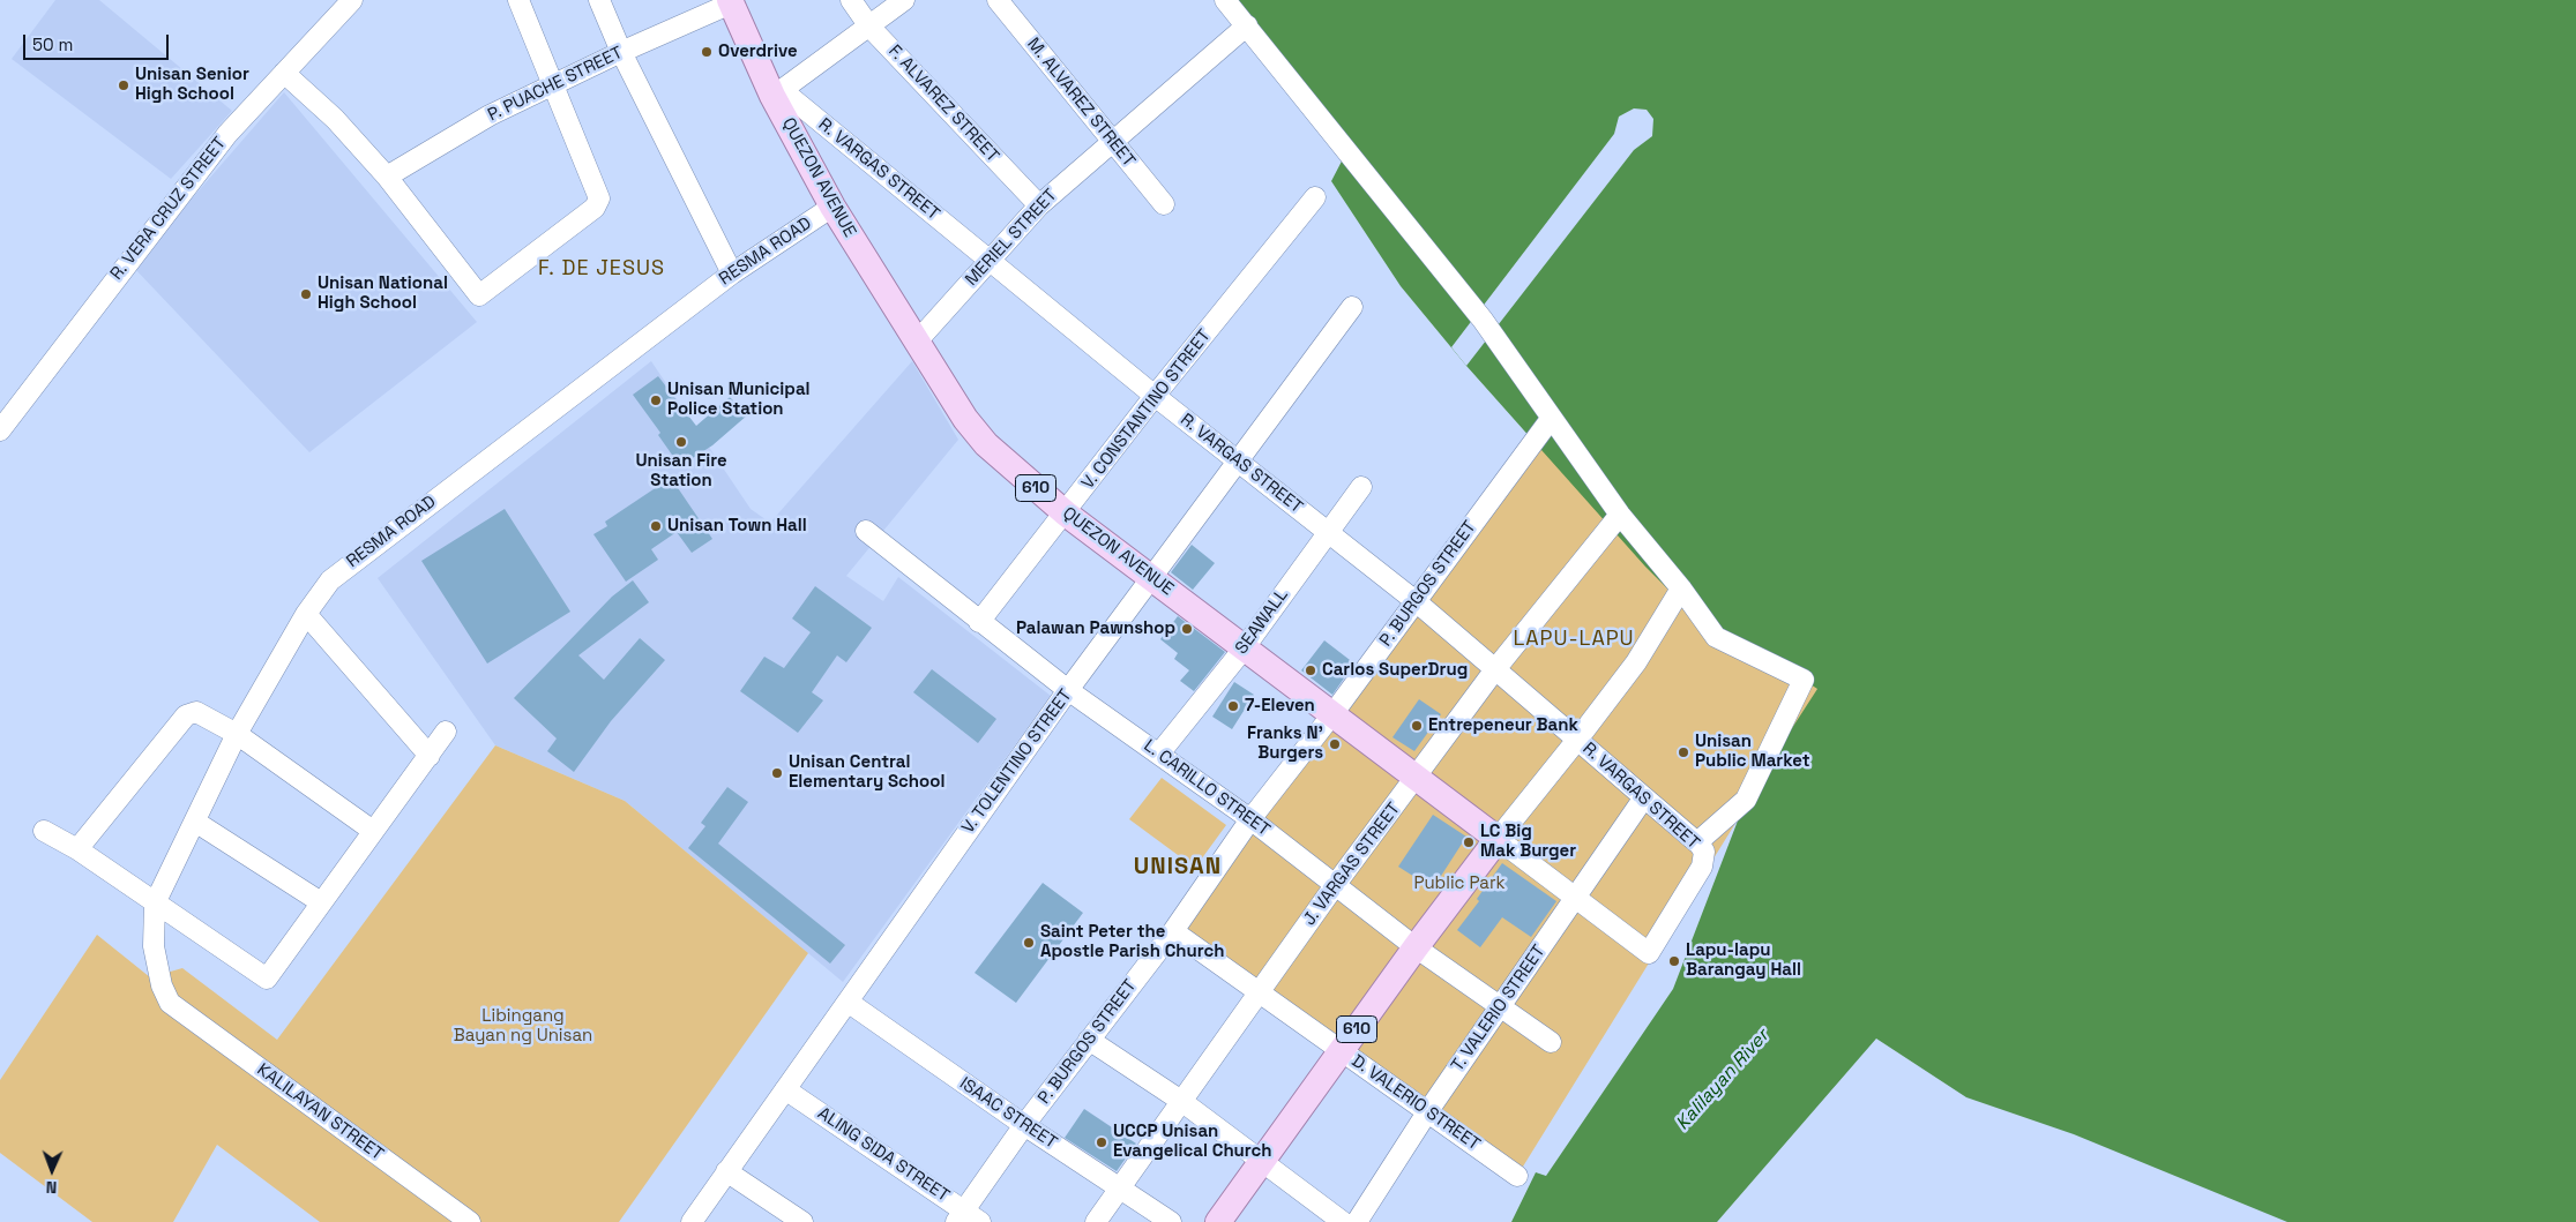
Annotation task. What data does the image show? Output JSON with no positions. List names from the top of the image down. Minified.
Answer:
{"streets":{"main road":["QUEZON AVENUE","610"],"street":["P. PUACHE STREET","M. ALVAREZ STREET","F. ALVAREZ STREET","R. VARGAS STREET","R. VERA CRUZ STREET","MERIEL STREET","RESMA ROAD","V. CONSTANTINO STREET","P. BURGOS STREET","SEAWALL","V. TOLENTINO STREET","L. CARILLO STREET","J. VARGAS STREET","T. VALERIO STREET","D. VALERIO STREET","KALILAYAN STREET","ISAAC STREET","ALING SIDA STREET"]},"crossings":[["P. PUACHE STREET","QUEZON AVENUE"],["M. ALVAREZ STREET","MERIEL STREET"],["F. ALVAREZ STREET","MERIEL STREET"],["R. VARGAS STREET","QUEZON AVENUE"],["R. VARGAS STREET","MERIEL STREET"],["R. VARGAS STREET","V. CONSTANTINO STREET"],["R. VARGAS STREET","P. BURGOS STREET"],["R. VARGAS STREET","SEAWALL"],["R. VARGAS STREET","V. TOLENTINO STREET"],["R. VARGAS STREET","J. VARGAS STREET"],["R. VARGAS STREET","T. VALERIO STREET"],["QUEZON AVENUE","MERIEL STREET"],["QUEZON AVENUE","RESMA ROAD"],["QUEZON AVENUE","V. CONSTANTINO STREET"],["QUEZON AVENUE","610"],["QUEZON AVENUE","P. BURGOS STREET"],["QUEZON AVENUE","SEAWALL"],["QUEZON AVENUE","V. TOLENTINO STREET"],["QUEZON AVENUE","J. VARGAS STREET"],["RESMA ROAD","KALILAYAN STREET"],["V. CONSTANTINO STREET","L. CARILLO STREET"],["610","L. CARILLO STREET"],["610","D. VALERIO STREET"],["P. BURGOS STREET","L. CARILLO STREET"],["P. BURGOS STREET","D. VALERIO STREET"],["P. BURGOS STREET","ISAAC STREET"],["P. BURGOS STREET","ALING SIDA STREET"],["SEAWALL","L. CARILLO STREET"],["V. TOLENTINO STREET","L. CARILLO STREET"],["V. TOLENTINO STREET","ISAAC STREET"],["V. TOLENTINO STREET","ALING SIDA STREET"],["L. CARILLO STREET","J. VARGAS STREET"],["L. CARILLO STREET","T. VALERIO STREET"],["J. VARGAS STREET","D. VALERIO STREET"],["J. VARGAS STREET","ISAAC STREET"],["T. VALERIO STREET","D. VALERIO STREET"]],"districts":["F. DE JESUS","LAPU-LAPU","UNISAN"],"water":["Kalilayan River"],"parks":["Public Park","Libingang Bayan ng Unisan"],"places":["Overdrive","Unisan Senior High School","Unisan National High School","Unisan Municipal Police Station","Unisan Fire Station","Unisan Town Hall","Palawan Pawnshop","Carlos SuperDrug","7-Eleven","Entrepeneur Bank","Franks N' Burgers","Unisan Public Market","Unisan Central Elementary School","LC Big Mak Burger","Saint Peter the Apostle Parish Church","Lapu-lapu Barangay Hall","UCCP Unisan Evangelical Church"],"scale_bar":"50 m","north":"bottom"}
